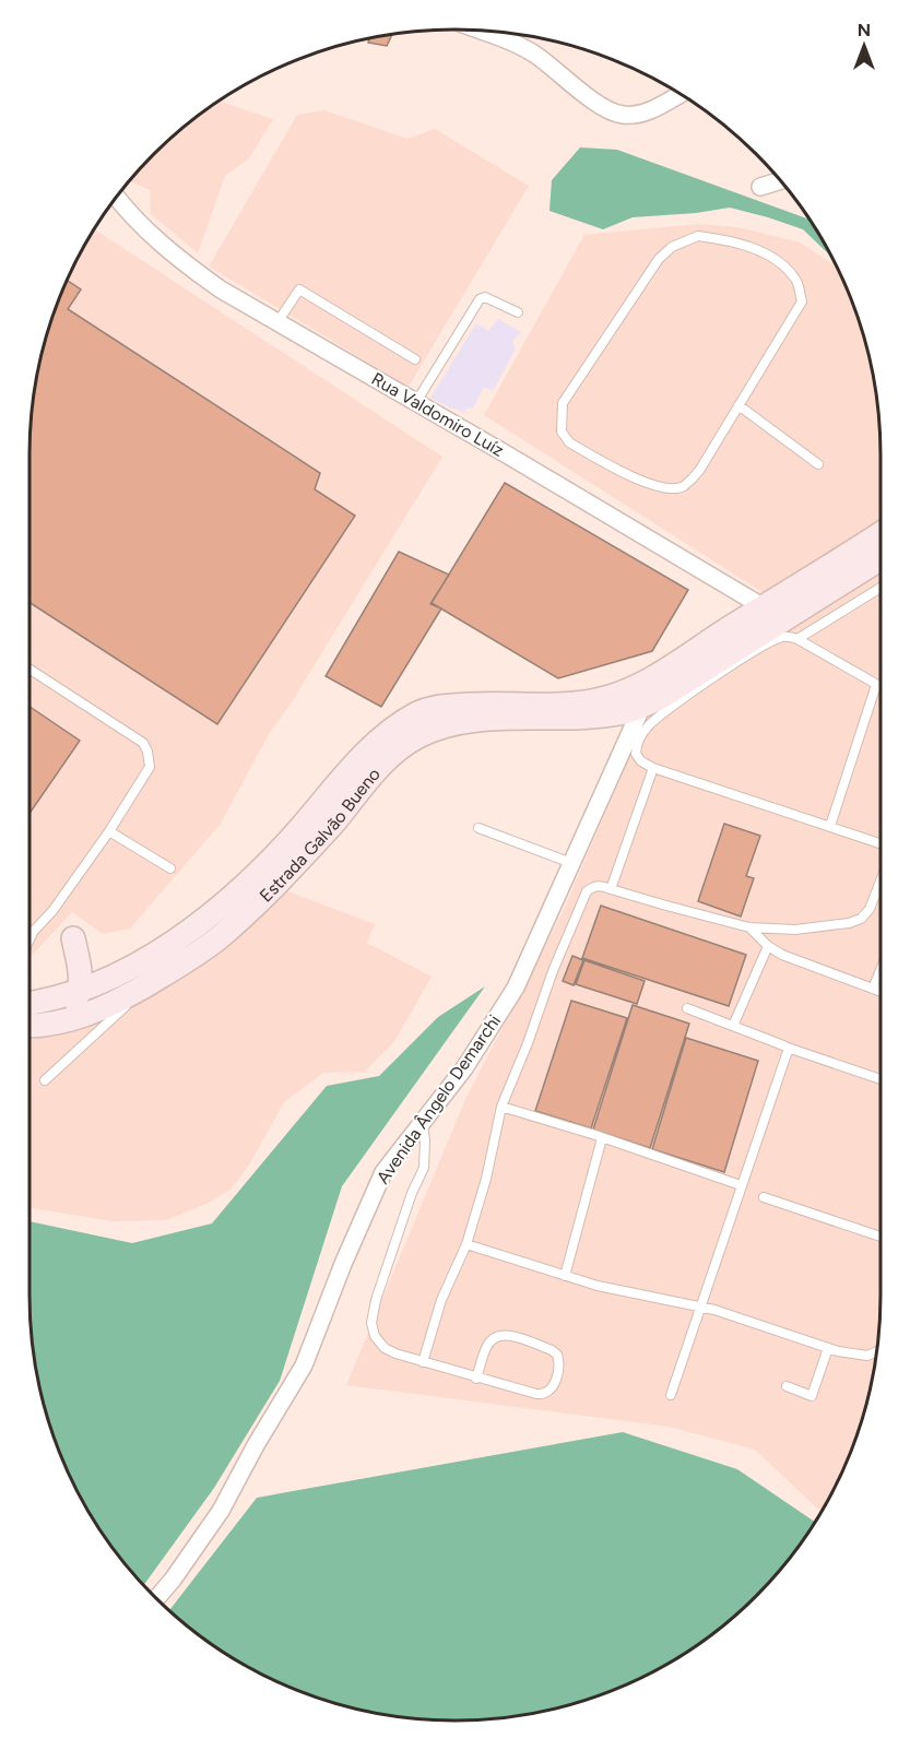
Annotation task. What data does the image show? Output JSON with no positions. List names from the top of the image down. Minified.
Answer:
{"streets":{"main road":["Estrada Galvão Bueno"],"street":["Rua Valdomiro Luíz","Avenida Ângelo Demarchi"]},"crossings":[["Estrada Galvão Bueno","Avenida Ângelo Demarchi"]],"north":"top"}
